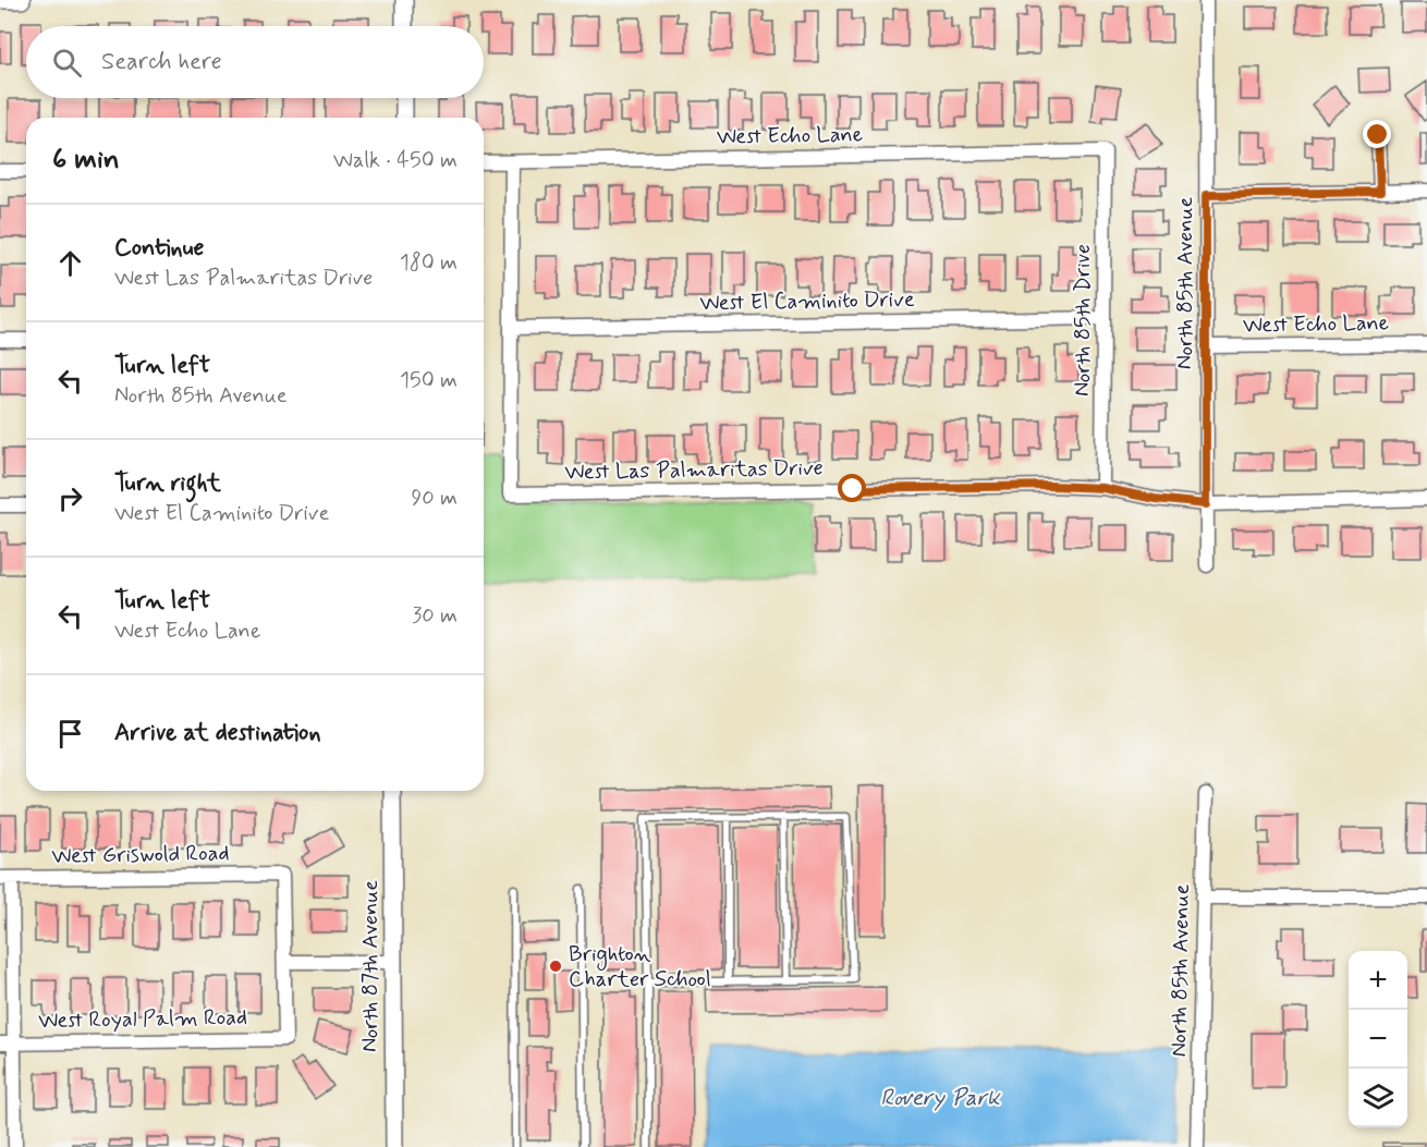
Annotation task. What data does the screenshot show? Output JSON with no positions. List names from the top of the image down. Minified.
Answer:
{"streets":{"street":["West Echo Lane","North 85th Avenue","West El Caminito Drive","North 85th Drive","West Las Palmaritas Drive","West Griswold Road","North 87th Avenue","West Royal Palm Road"]},"crossings":[["West Echo Lane","North 85th Avenue"],["West Echo Lane","North 85th Drive"],["North 85th Avenue","West Las Palmaritas Drive"],["West El Caminito Drive","North 85th Drive"],["West El Caminito Drive","West Las Palmaritas Drive"],["North 85th Drive","West Las Palmaritas Drive"],["West Griswold Road","West Royal Palm Road"]],"water":["Rovery Park"],"places":["Brighton Charter School"],"page":{"search":"Search here","heading":["6 min","Walk · 450 m"],"list":[["Continue","West Las Palmaritas Drive","180 m"],["Turn left","North 85th Avenue","150 m"],["Turn right","West El Caminito Drive","90 m"],["Turn left","West Echo Lane","30 m"],"Arrive at destination"],"map_buttons":["+","−"]}}
